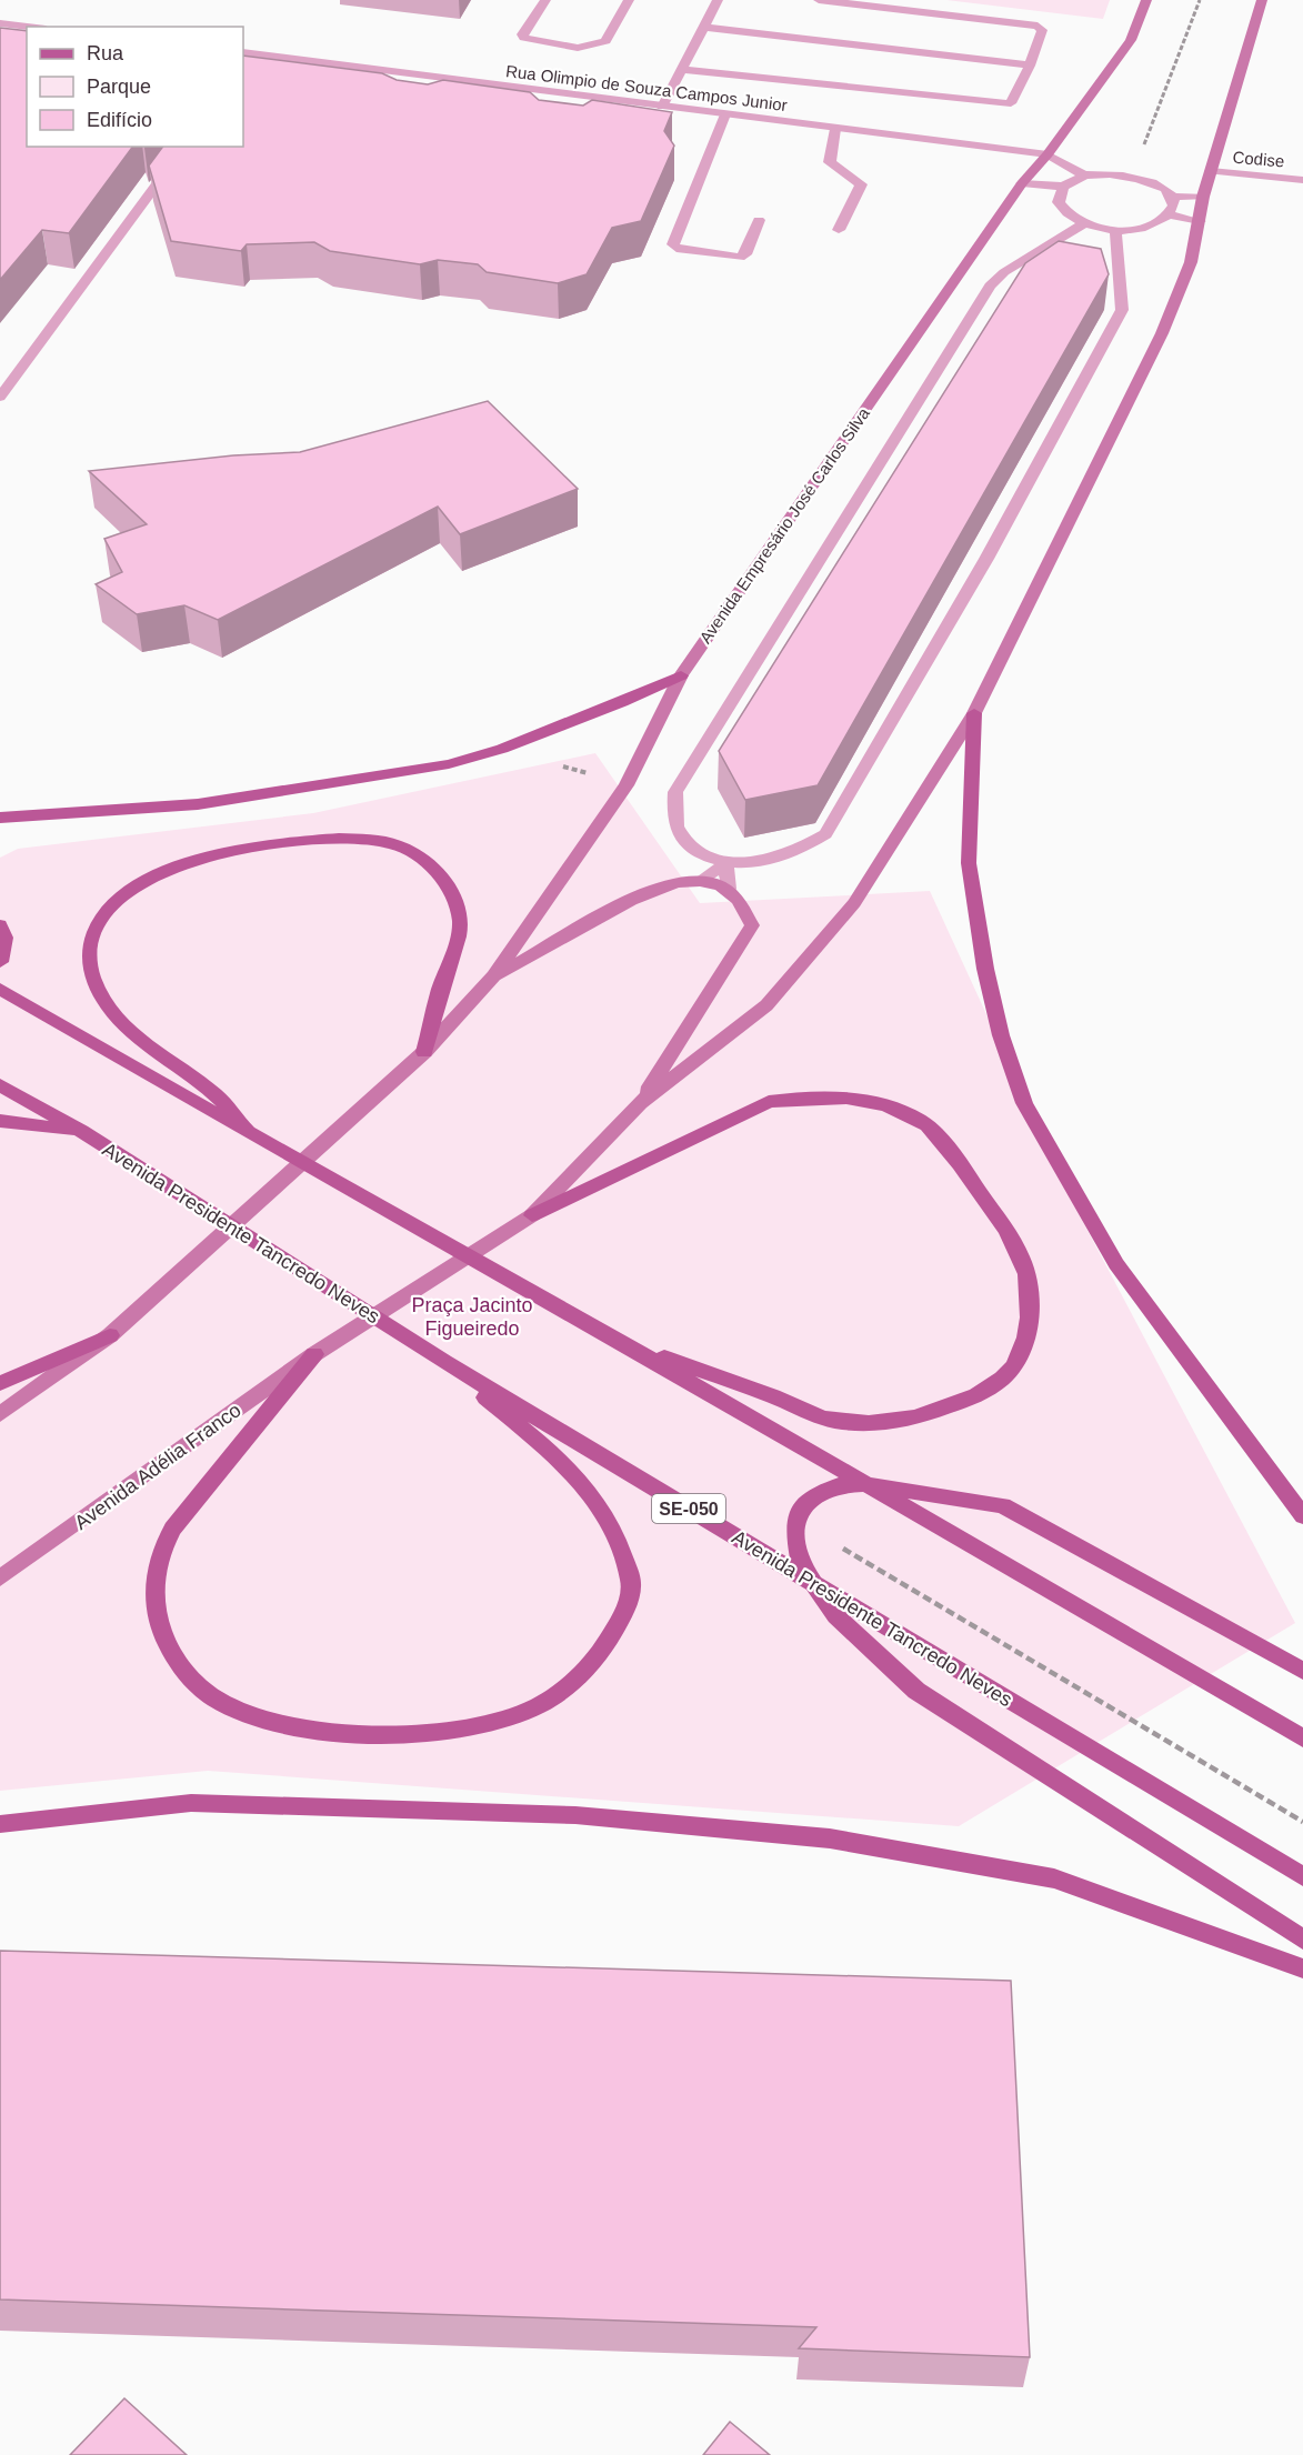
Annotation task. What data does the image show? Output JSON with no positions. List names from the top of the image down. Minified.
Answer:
{"streets":{"main road":["Avenida Empresário José Carlos Silva","Avenida Presidente Tancredo Neves","Avenida Adélia Franco","SE-050"],"street":["Rua Olimpio de Souza Campos Junior","Codise"]},"crossings":[["Rua Olimpio de Souza Campos Junior","Avenida Empresário José Carlos Silva"]],"parks":["Praça Jacinto Figueiredo"],"legend":["Rua","Parque","Edifício"]}
